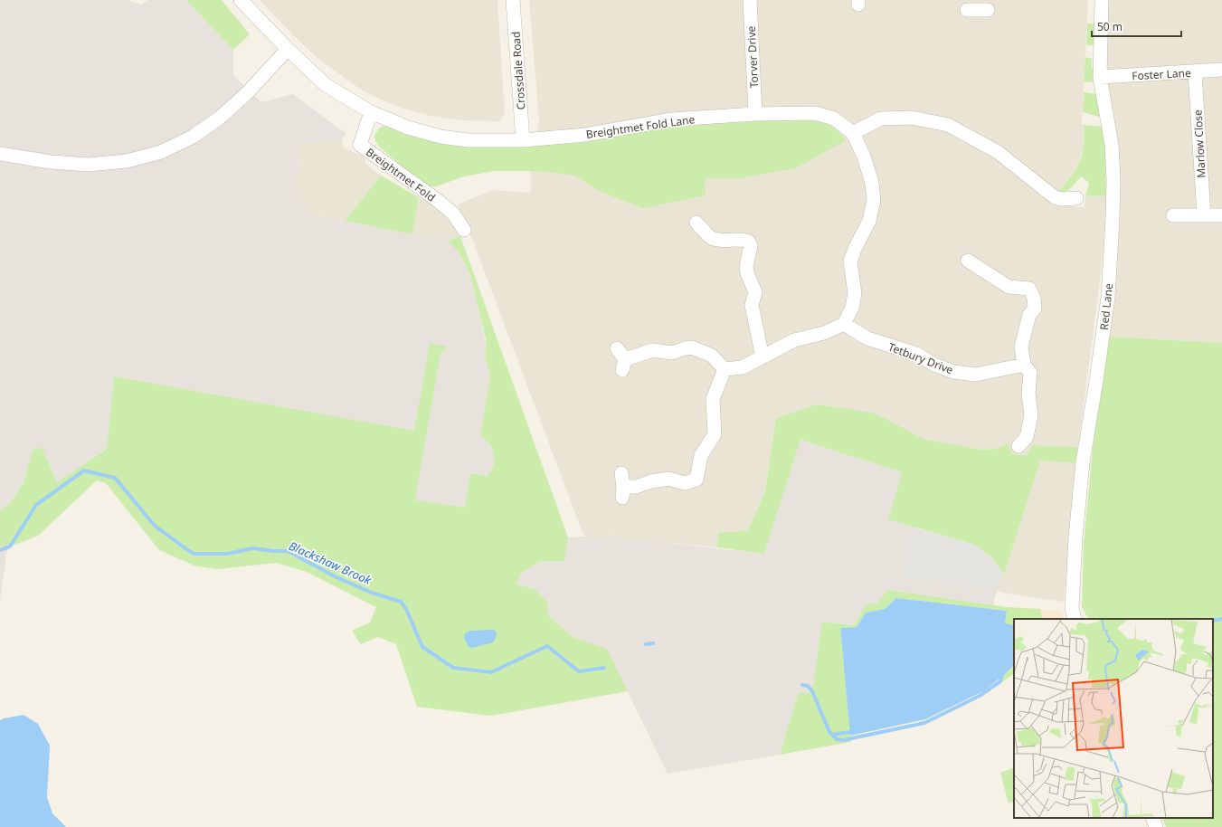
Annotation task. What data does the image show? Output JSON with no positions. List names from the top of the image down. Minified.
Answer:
{"streets":{"street":["Torver Drive","Crossdale Road","Foster Lane","Breightmet Fold Lane","Marlow Close","Breightmet Fold","Red Lane","Tetbury Drive"]},"crossings":[["Torver Drive","Breightmet Fold Lane"],["Crossdale Road","Breightmet Fold Lane"],["Foster Lane","Marlow Close"],["Foster Lane","Red Lane"],["Breightmet Fold Lane","Breightmet Fold"]],"water":["Blackshaw Brook"],"scale_bar":"50 m"}
